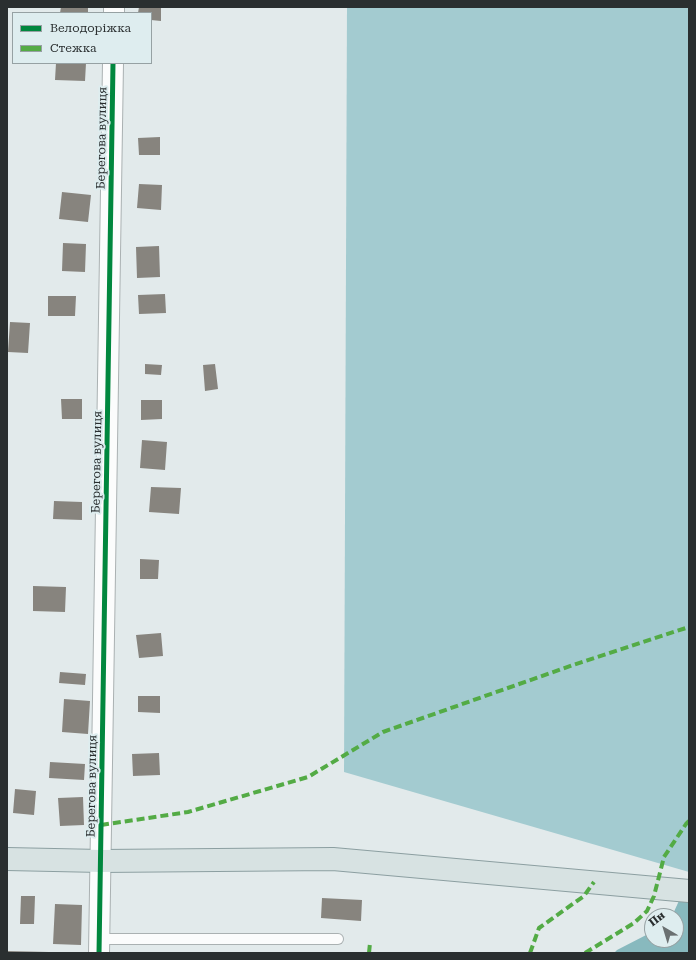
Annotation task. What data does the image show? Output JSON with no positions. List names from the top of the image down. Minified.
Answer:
{"streets":{"street":["Берегова вулиця"]},"legend":["Велодоріжка","Стежка"],"north":"top left"}
